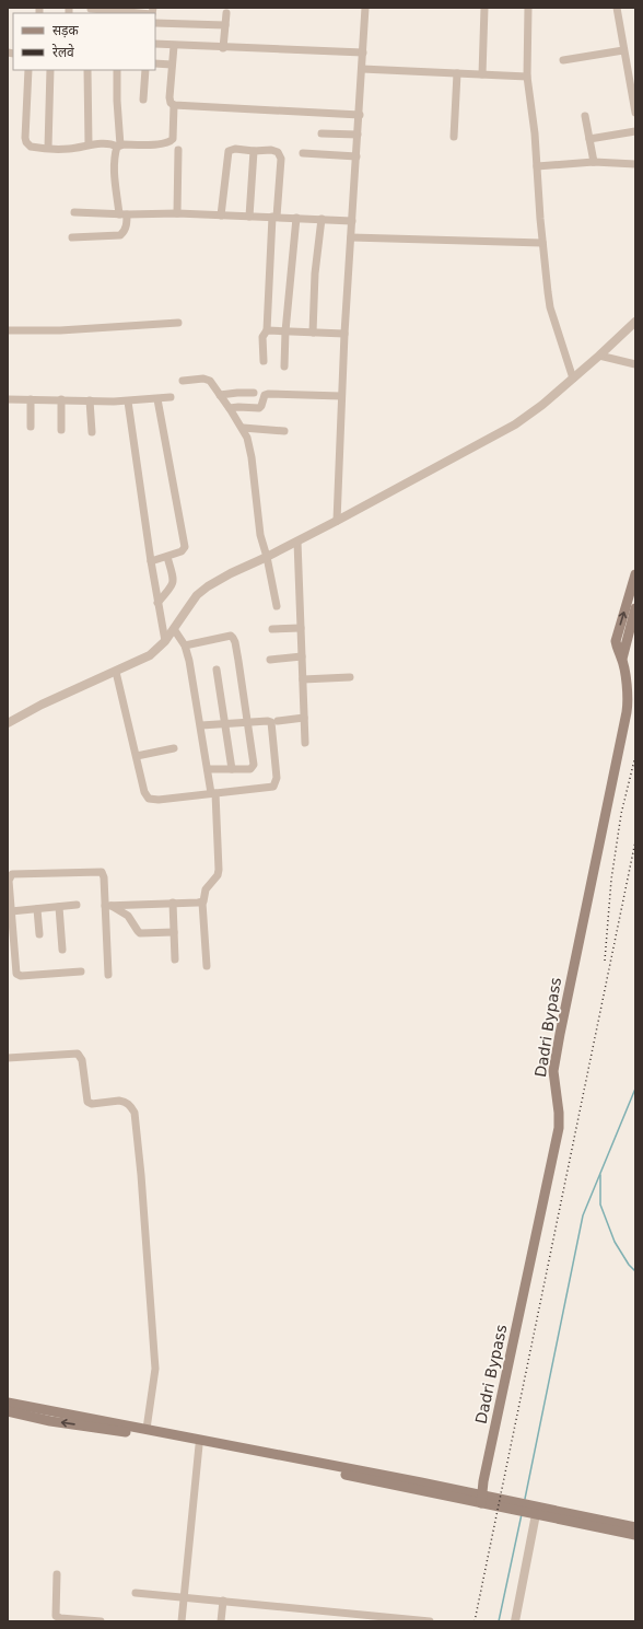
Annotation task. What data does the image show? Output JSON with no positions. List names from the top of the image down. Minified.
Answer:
{"streets":{"main road":["Dadri Bypass"]},"legend":["सड़क","रेलवे"]}
